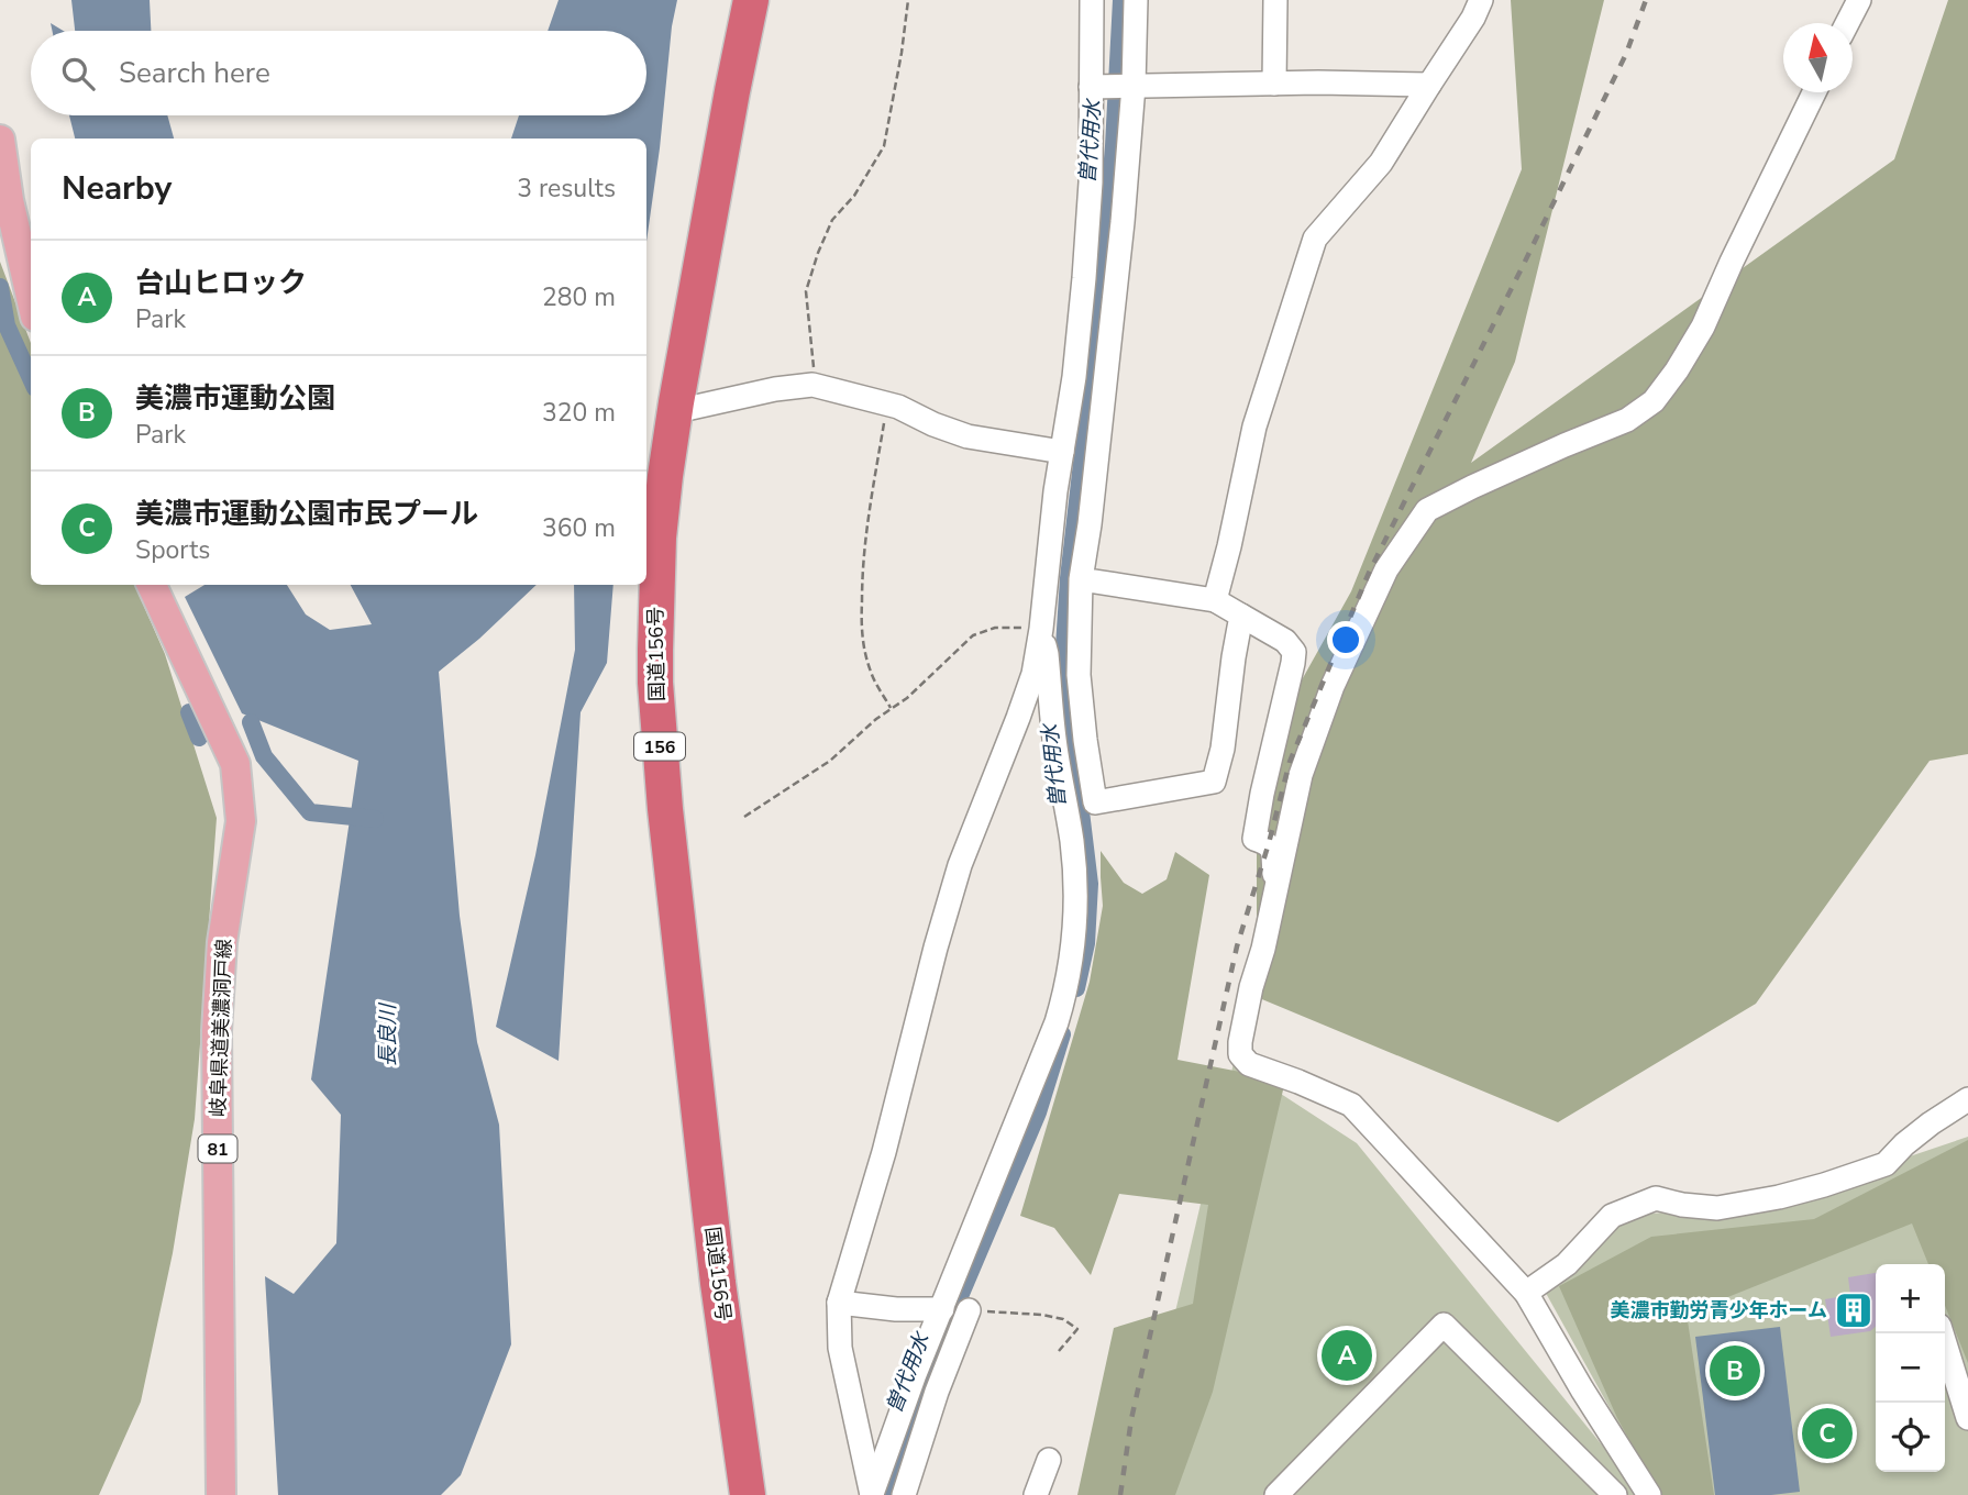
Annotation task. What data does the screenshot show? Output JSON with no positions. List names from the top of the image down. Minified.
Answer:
{"streets":{"highway":["国道156号","156"],"main road":["岐阜県道美濃洞戸線","81"]},"water":["曽代用水","長良川"],"places":{"building":["美濃市勤労青少年ホーム"]},"north":"top","page":{"search":"Search here","heading":["Nearby","3 results"],"list":[{"mark":"A","name":"台山ヒロック","note":"Park","value":"280 m"},{"mark":"B","name":"美濃市運動公園","note":"Park","value":"320 m"},{"mark":"C","name":"美濃市運動公園市民プール","note":"Sports","value":"360 m"}],"map_buttons":["+","−"],"pins":["A","B","C"]}}
